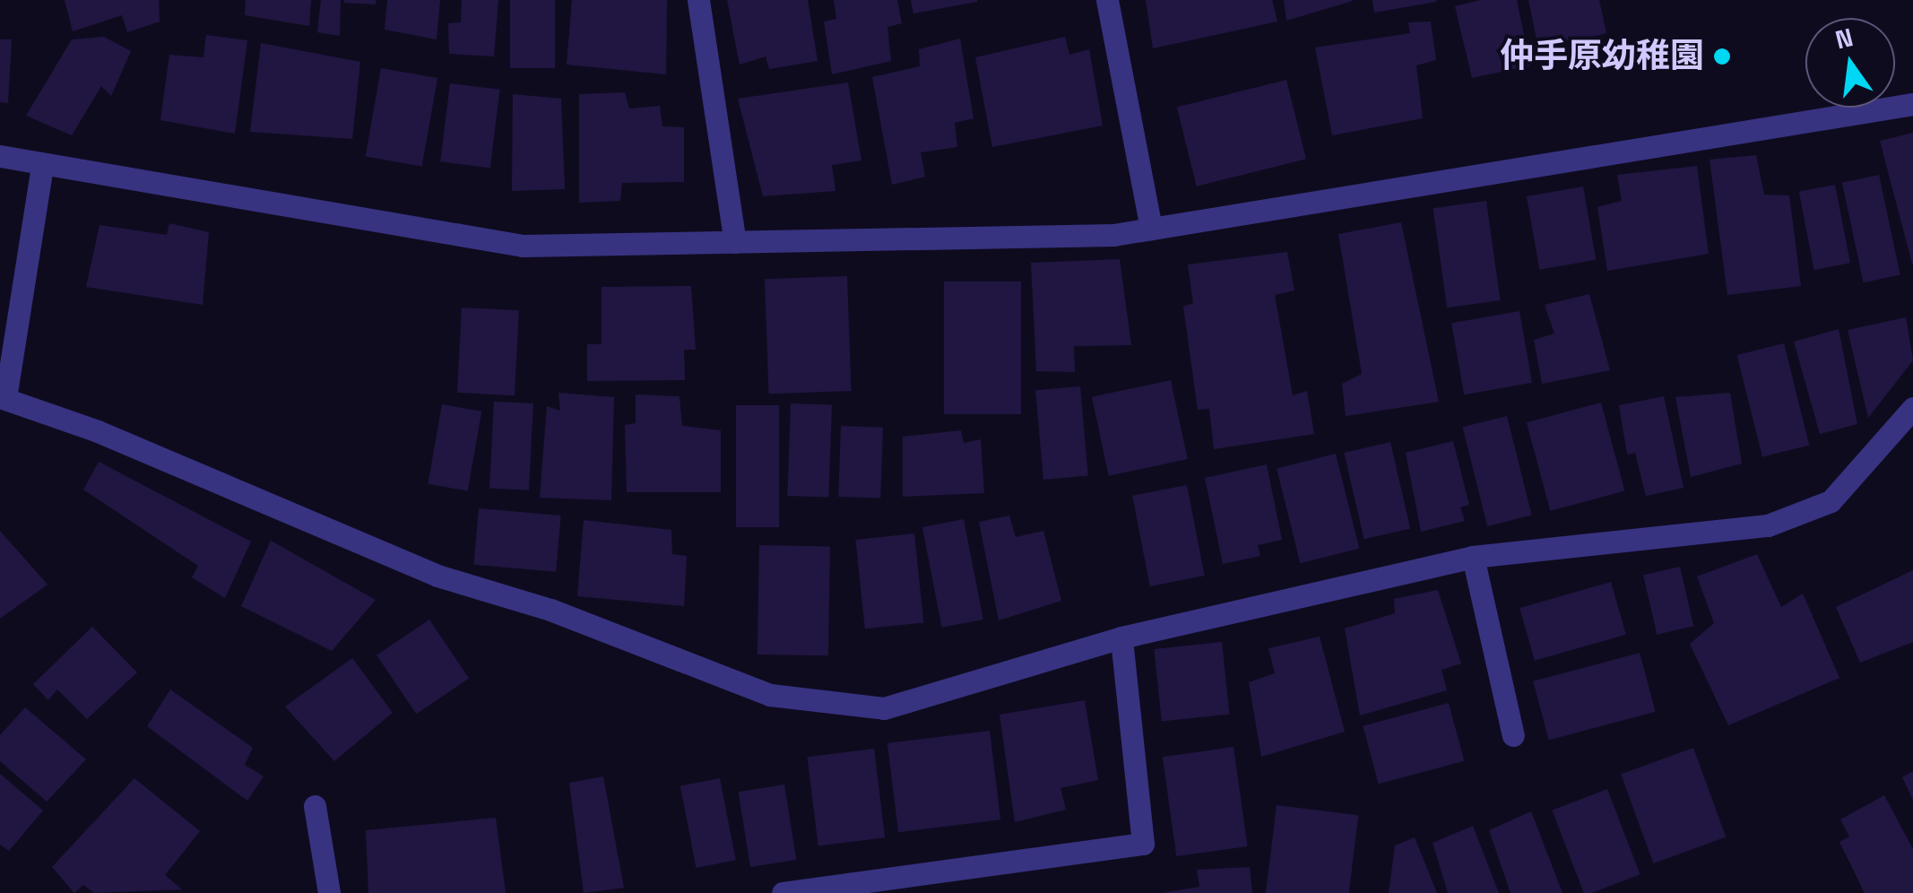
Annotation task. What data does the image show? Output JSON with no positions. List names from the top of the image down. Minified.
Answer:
{"places":["仲手原幼稚園"],"north":"top"}
